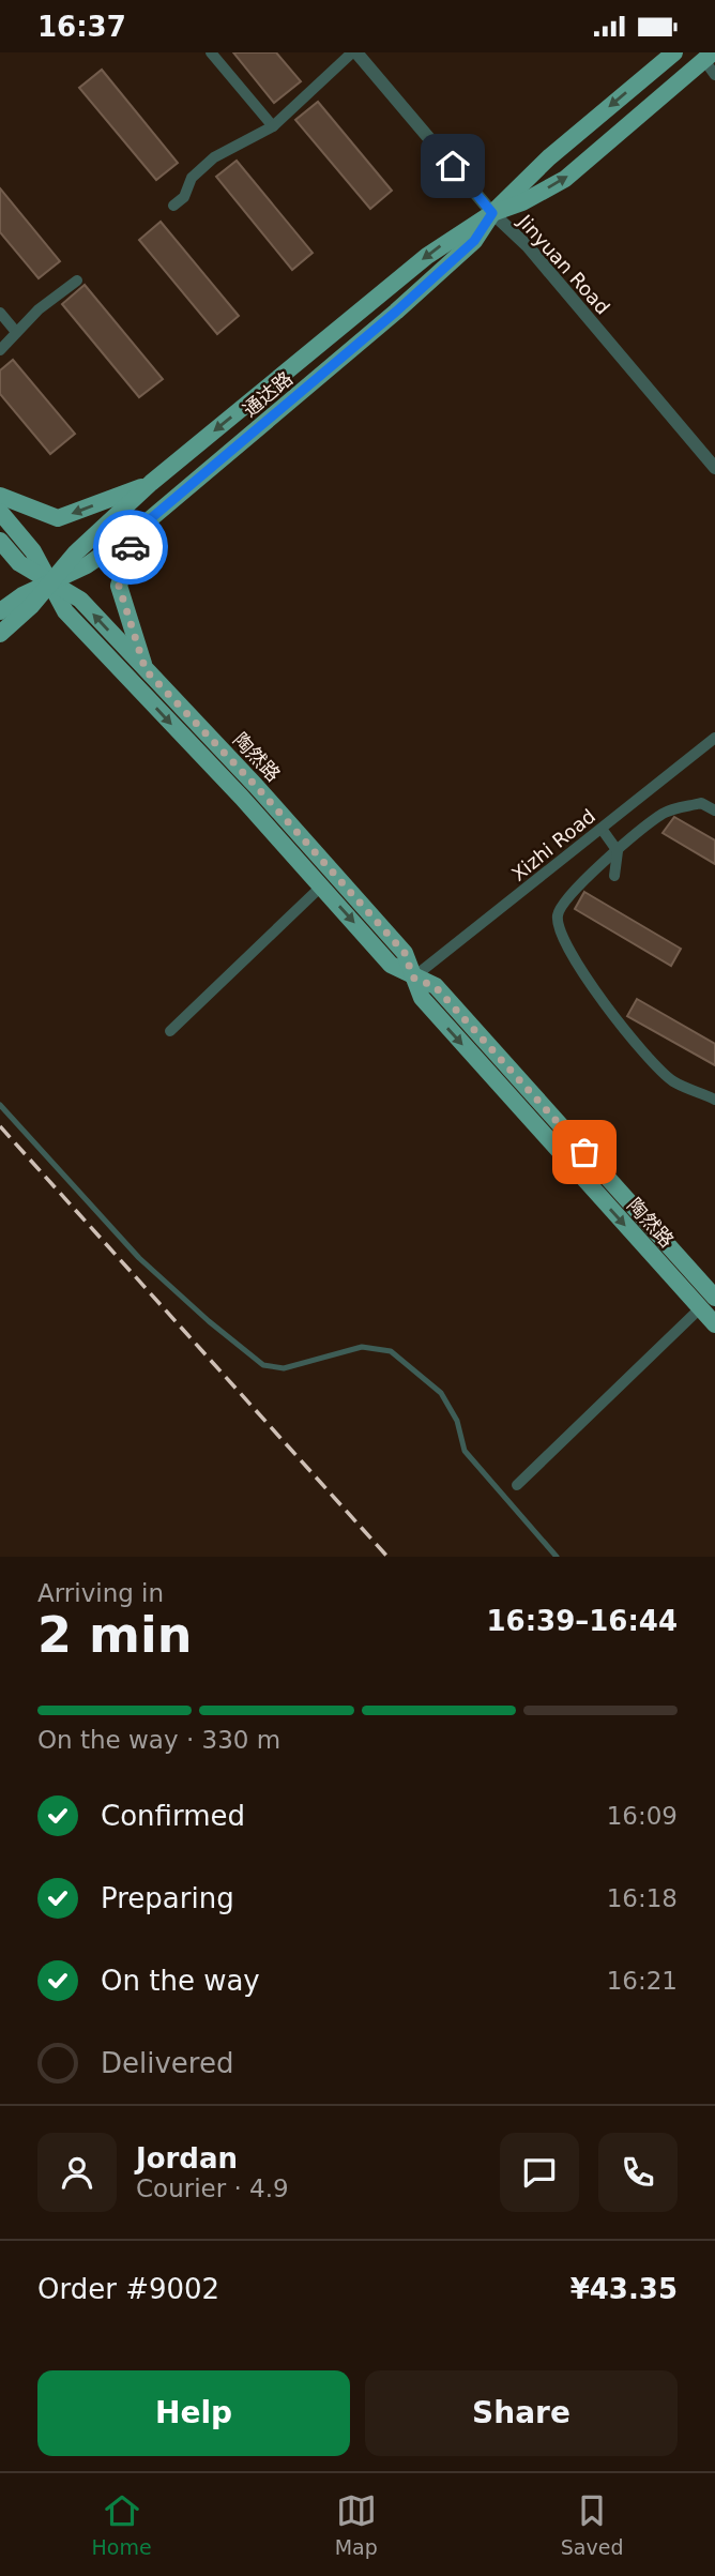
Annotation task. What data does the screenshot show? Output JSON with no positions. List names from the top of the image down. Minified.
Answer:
{"streets":{"main road":["通达路","陶然路"],"street":["Jinyuan Road","Xizhi Road"]},"crossings":[["Jinyuan Road","通达路"],["通达路","陶然路"],["陶然路","Xizhi Road"]],"page":{"status":"16:37","heading":["2 min","Arriving in","16:39–16:44"],"panel":["Jordan","Courier · 4.9","Order #9002","¥43.35"],"bar":"On the way · 330 m","list":[["Confirmed","16:09"],["Preparing","16:18"],["On the way","16:21"],"Delivered"],"buttons":["Help","Share"],"tabs":["Home","Map","Saved"]}}
